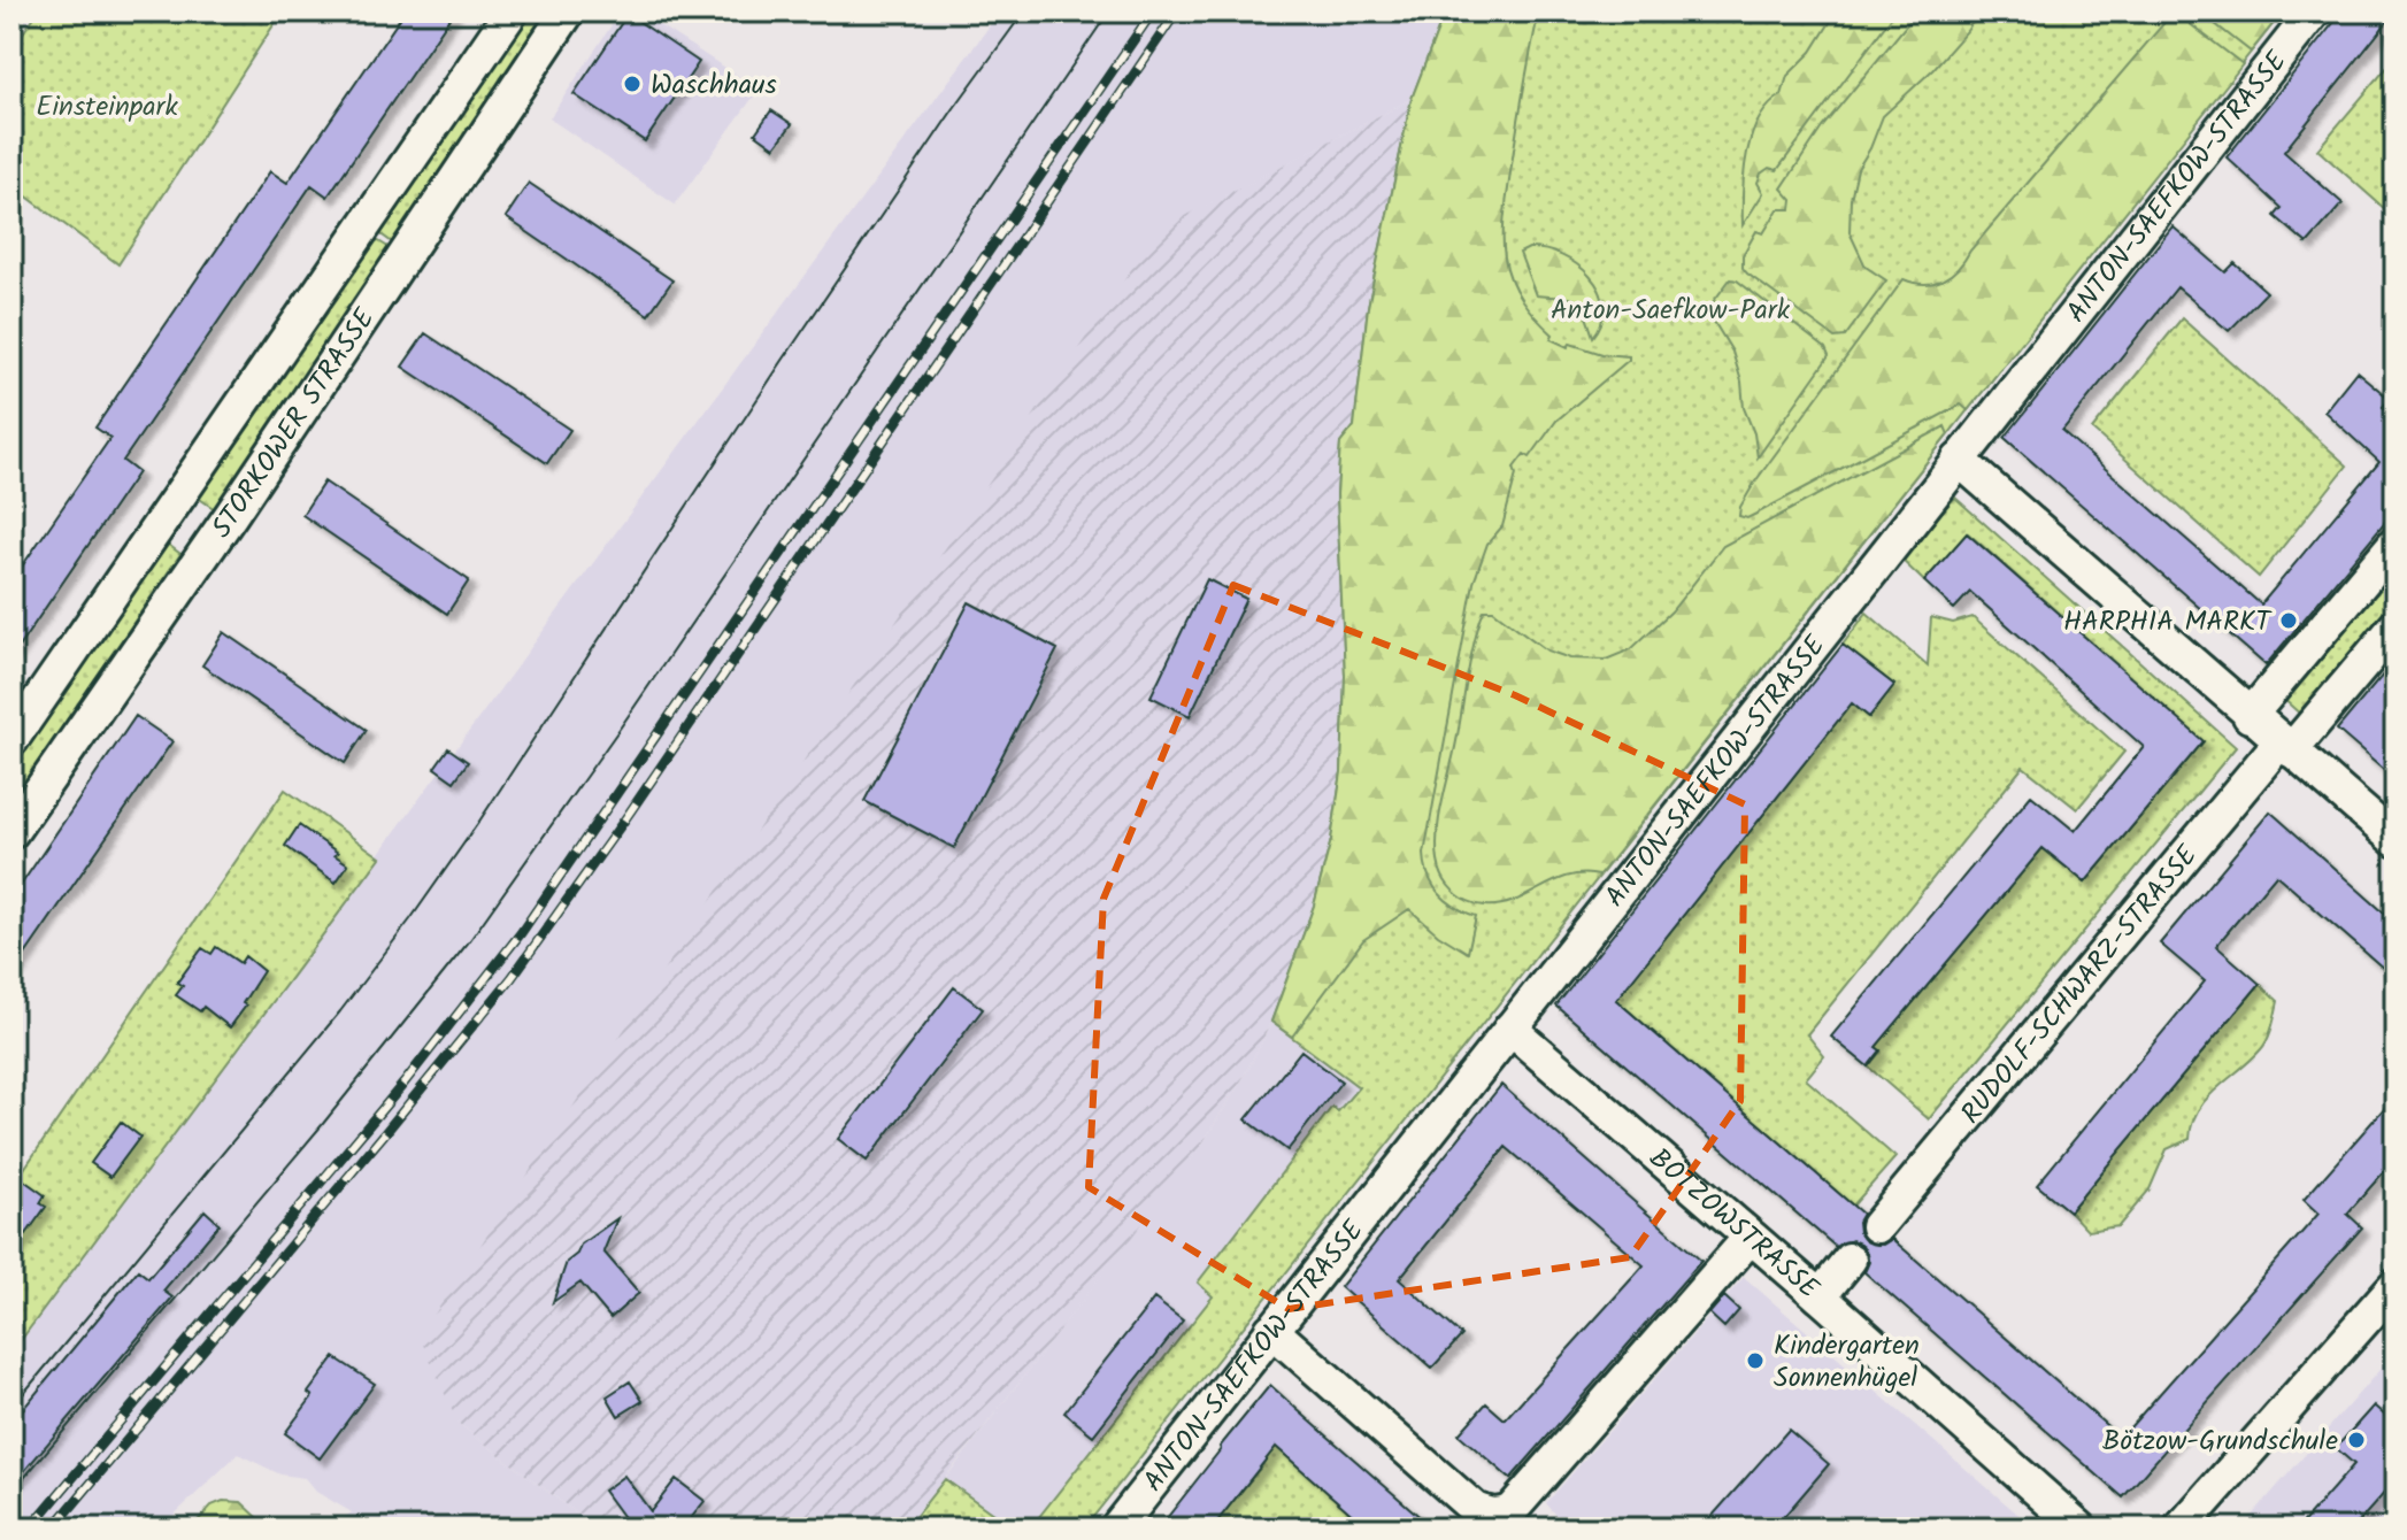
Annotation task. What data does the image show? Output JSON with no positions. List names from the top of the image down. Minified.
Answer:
{"streets":{"street":["ANTON-SAEFKOW-STRASSE","STORKOWER STRASSE","RUDOLF-SCHWARZ-STRASSE","BÖTZOWSTRASSE"]},"crossings":[["ANTON-SAEFKOW-STRASSE","BÖTZOWSTRASSE"]],"parks":["Einsteinpark","Anton-Saefkow-Park"],"places":["Waschhaus","HARPHIA MARKT","Kindergarten Sonnenhügel","Bötzow-Grundschule"]}
